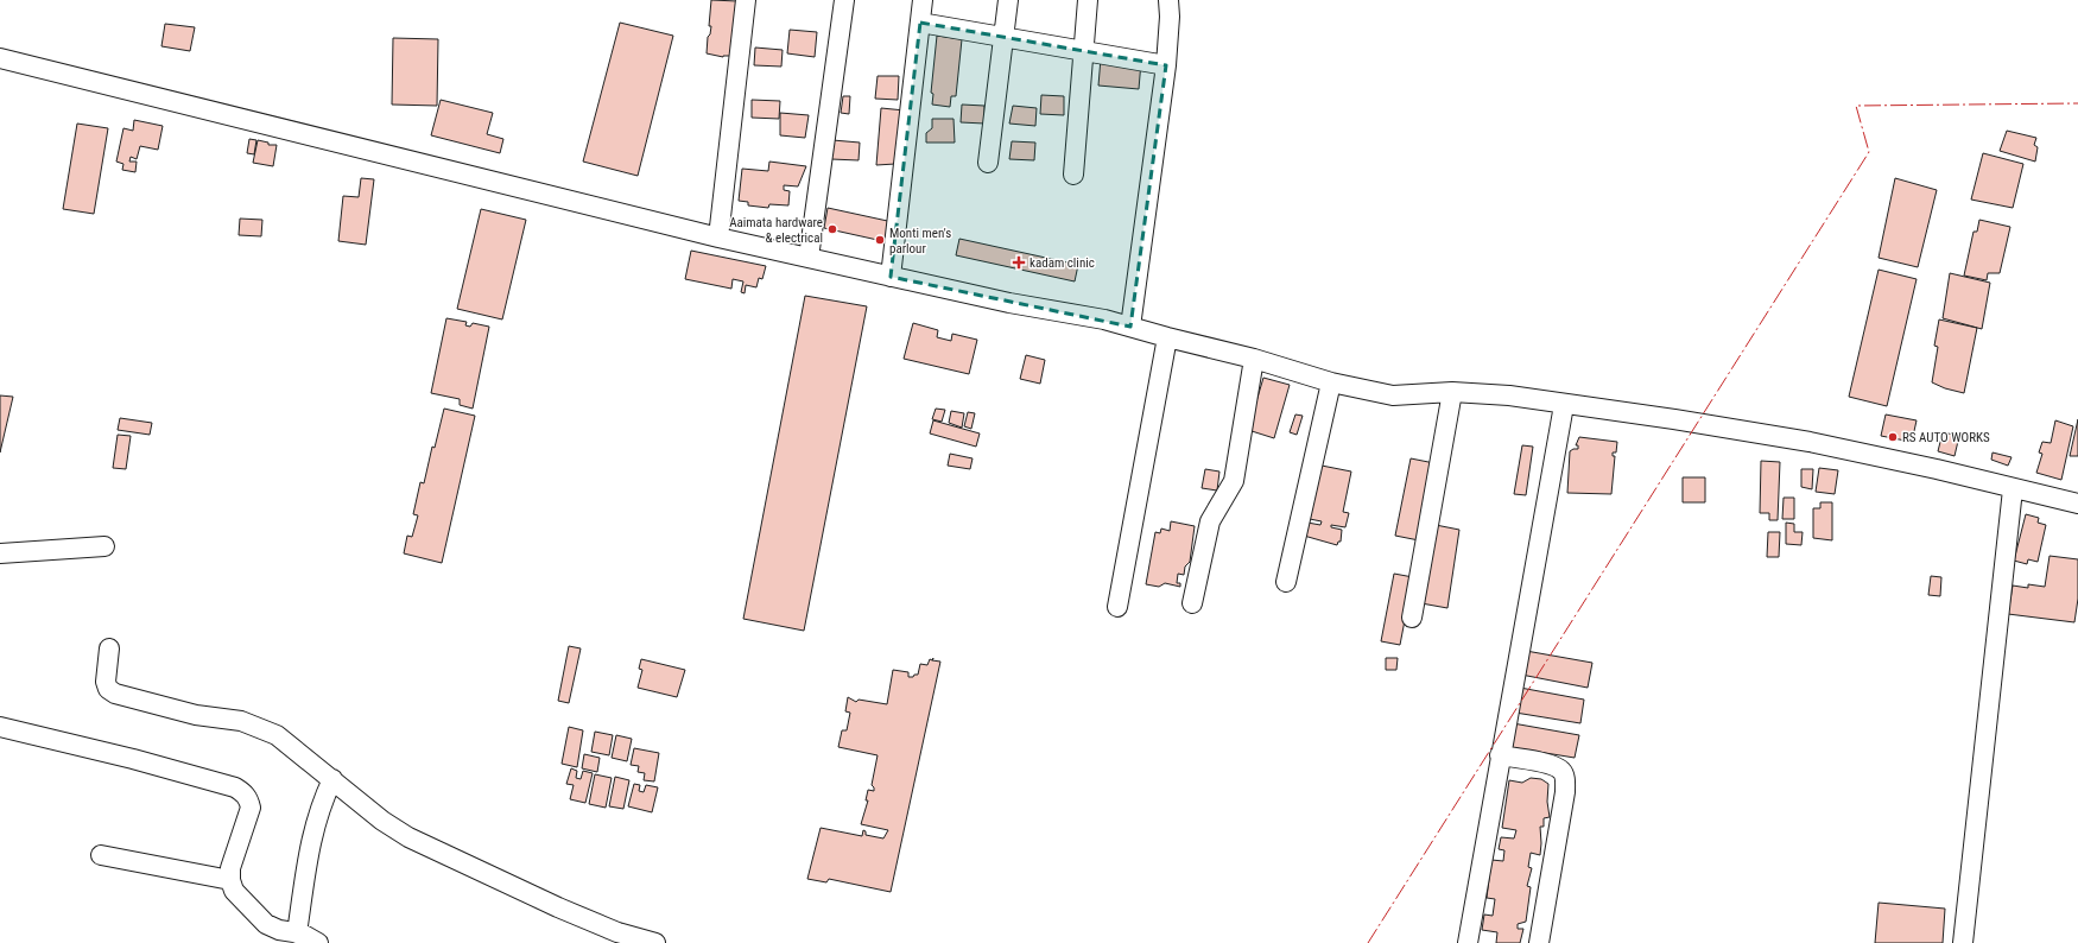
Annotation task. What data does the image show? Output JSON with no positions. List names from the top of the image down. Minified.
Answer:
{"places":{"other":["Aaimata hardware & electrical","Monti men's parlour","RS AUTO WORKS"],"health":["kadam clinic"]}}
